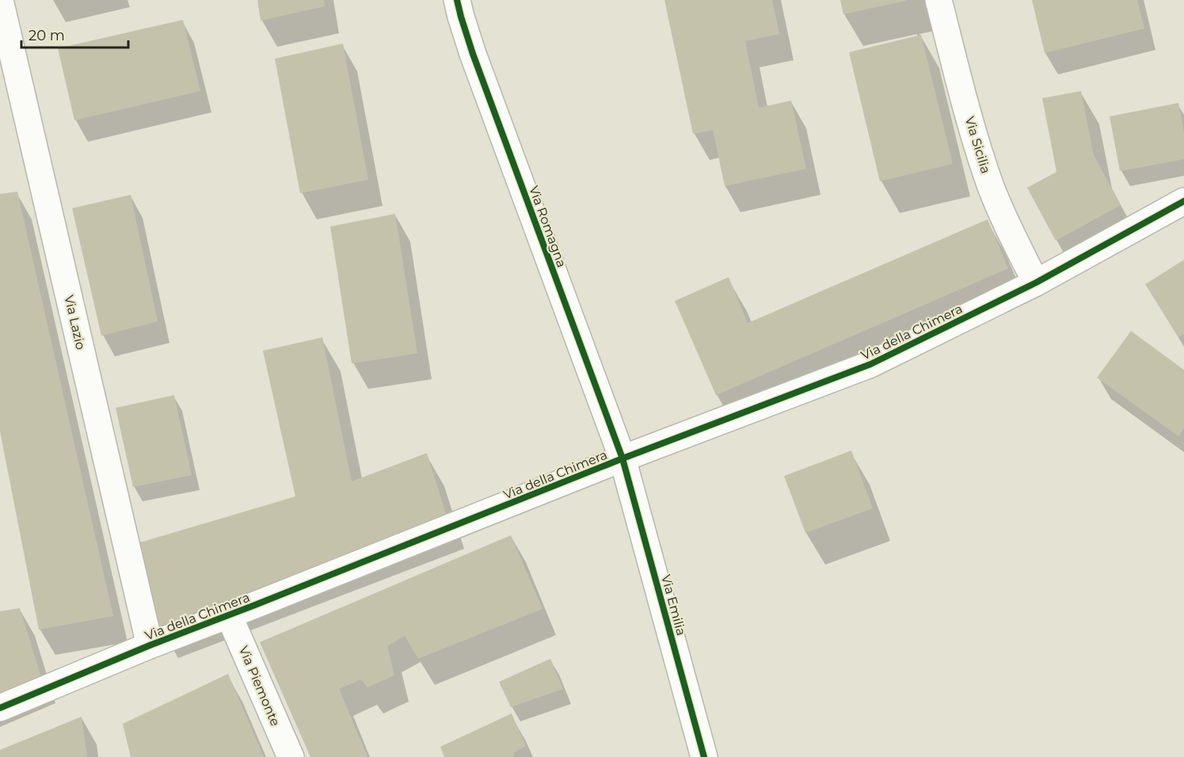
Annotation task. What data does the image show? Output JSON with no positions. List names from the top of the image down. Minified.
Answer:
{"streets":{"street":["Via Sicilia","Via Romagna","Via Lazio","Via della Chimera","Via Emilia","Via Piemonte"]},"crossings":[["Via Sicilia","Via della Chimera"],["Via Romagna","Via della Chimera"],["Via Romagna","Via Emilia"],["Via Lazio","Via della Chimera"],["Via della Chimera","Via Emilia"],["Via della Chimera","Via Piemonte"]],"scale_bar":"20 m"}
